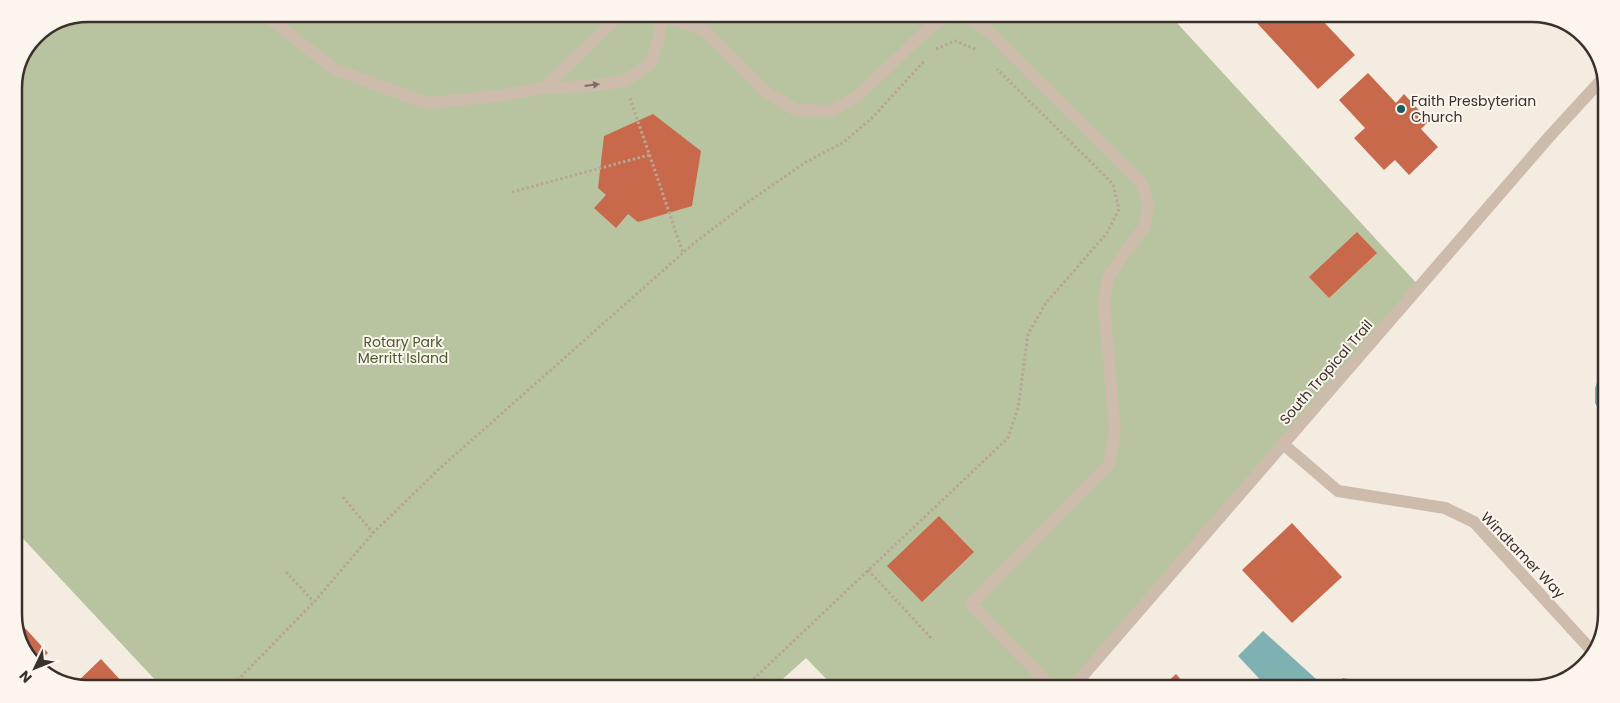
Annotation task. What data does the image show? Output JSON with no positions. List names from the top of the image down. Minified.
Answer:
{"streets":{"street":["South Tropical Trail","Windtamer Way"]},"crossings":[["South Tropical Trail","Windtamer Way"]],"parks":["Rotary Park Merritt Island"],"places":["Faith Presbyterian Church"],"north":"bottom left"}
